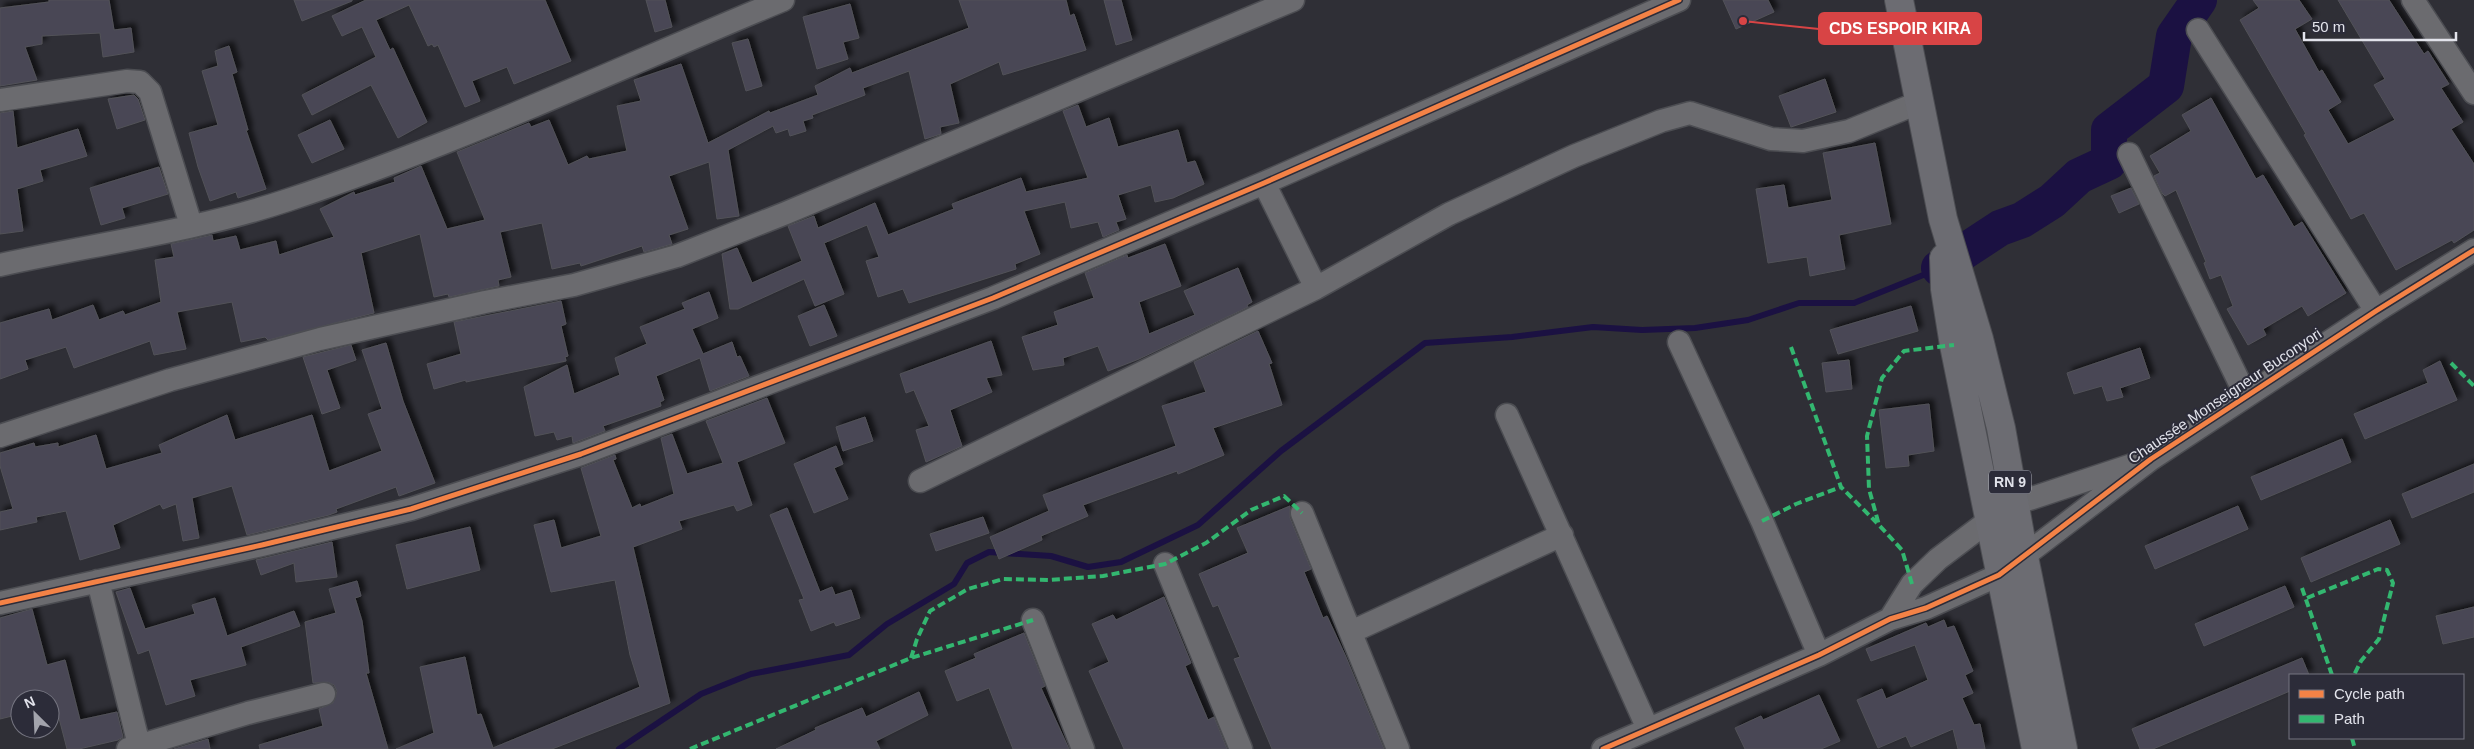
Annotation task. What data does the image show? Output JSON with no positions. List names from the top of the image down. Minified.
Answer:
{"streets":{"main road":["RN 9"],"street":["Chaussée Monseigneur Buconyori"]},"crossings":[["Chaussée Monseigneur Buconyori","RN 9"]],"places":["CDS ESPOIR KIRA"],"legend":["Cycle path","Path"],"scale_bar":"50 m","north":"top left"}
